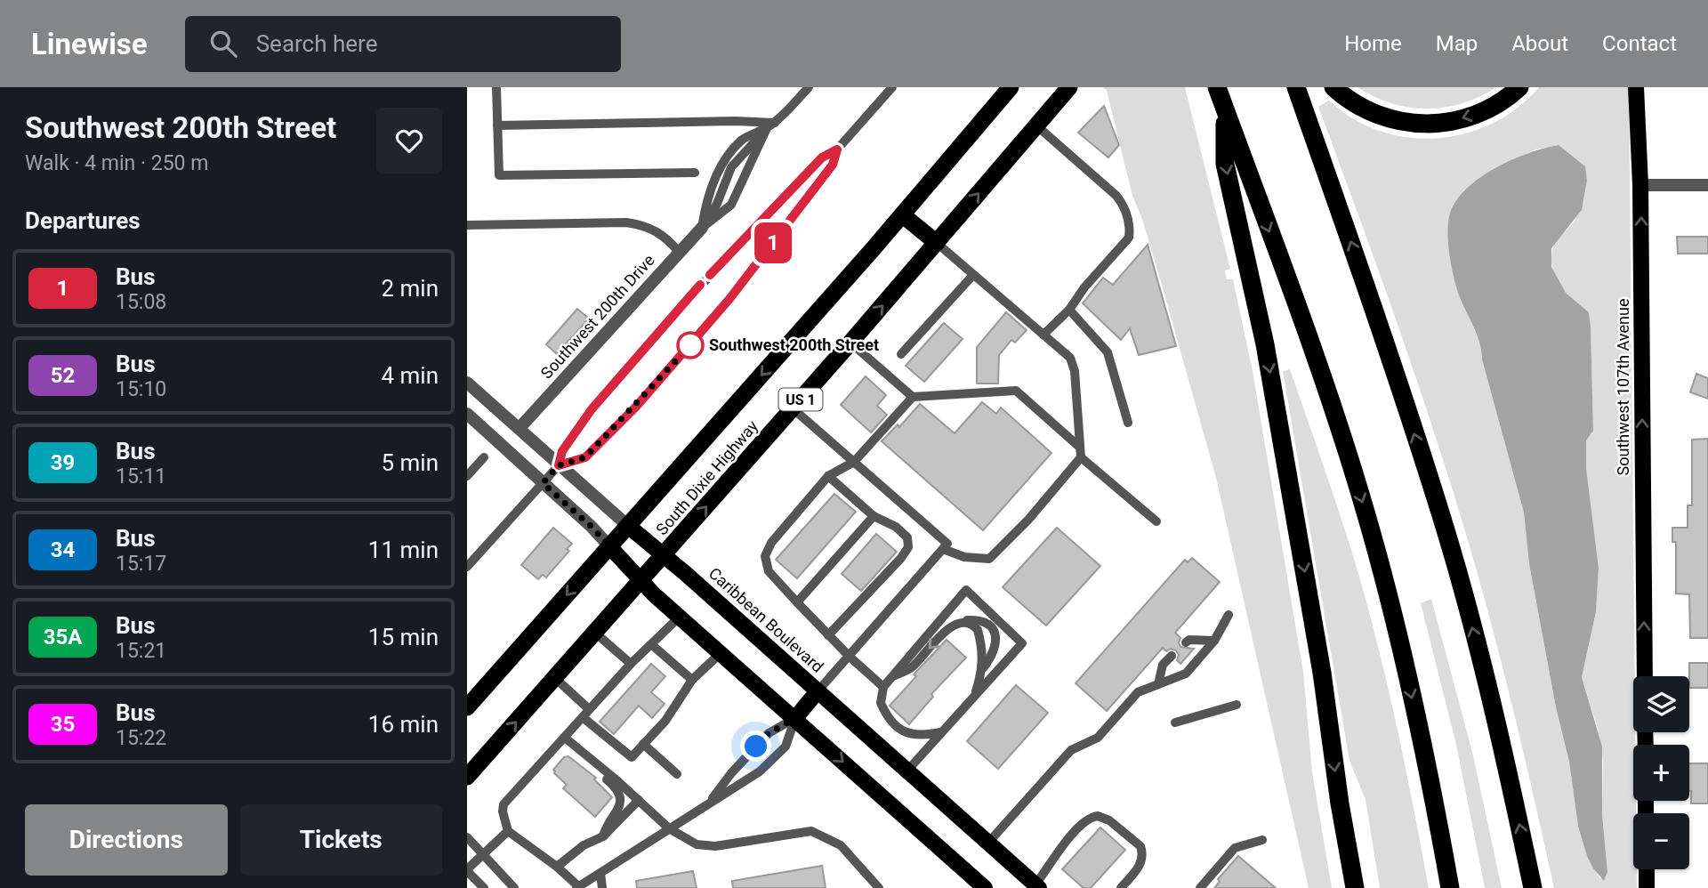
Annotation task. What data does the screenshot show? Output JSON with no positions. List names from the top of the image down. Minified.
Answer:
{"streets":{"highway":["US 1","South Dixie Highway"],"main road":["Southwest 107th Avenue","Caribbean Boulevard"],"street":["Southwest 200th Drive"]},"crossings":[["Southwest 200th Drive","Caribbean Boulevard"],["South Dixie Highway","Caribbean Boulevard"]],"one_way":["Southwest 107th Avenue"],"places":["Southwest 200th Street"],"lines":["bus line 1"],"page":{"header":"Linewise","search":"Search here","nav":["Home","Map","About","Contact"],"heading":[["Southwest 200th Street","Walk · 4 min · 250 m"],"Departures"],"on_map":"1","list":[{"mark":"1","name":"Bus","note":"15:08","value":"2 min"},{"mark":"52","name":"Bus","note":"15:10","value":"4 min"},{"mark":"39","name":"Bus","note":"15:11","value":"5 min"},{"mark":"34","name":"Bus","note":"15:17","value":"11 min"},{"mark":"35A","name":"Bus","note":"15:21","value":"15 min"},{"mark":"35","name":"Bus","note":"15:22","value":"16 min"}],"map_buttons":["+","−"],"buttons":["Directions","Tickets"]}}
